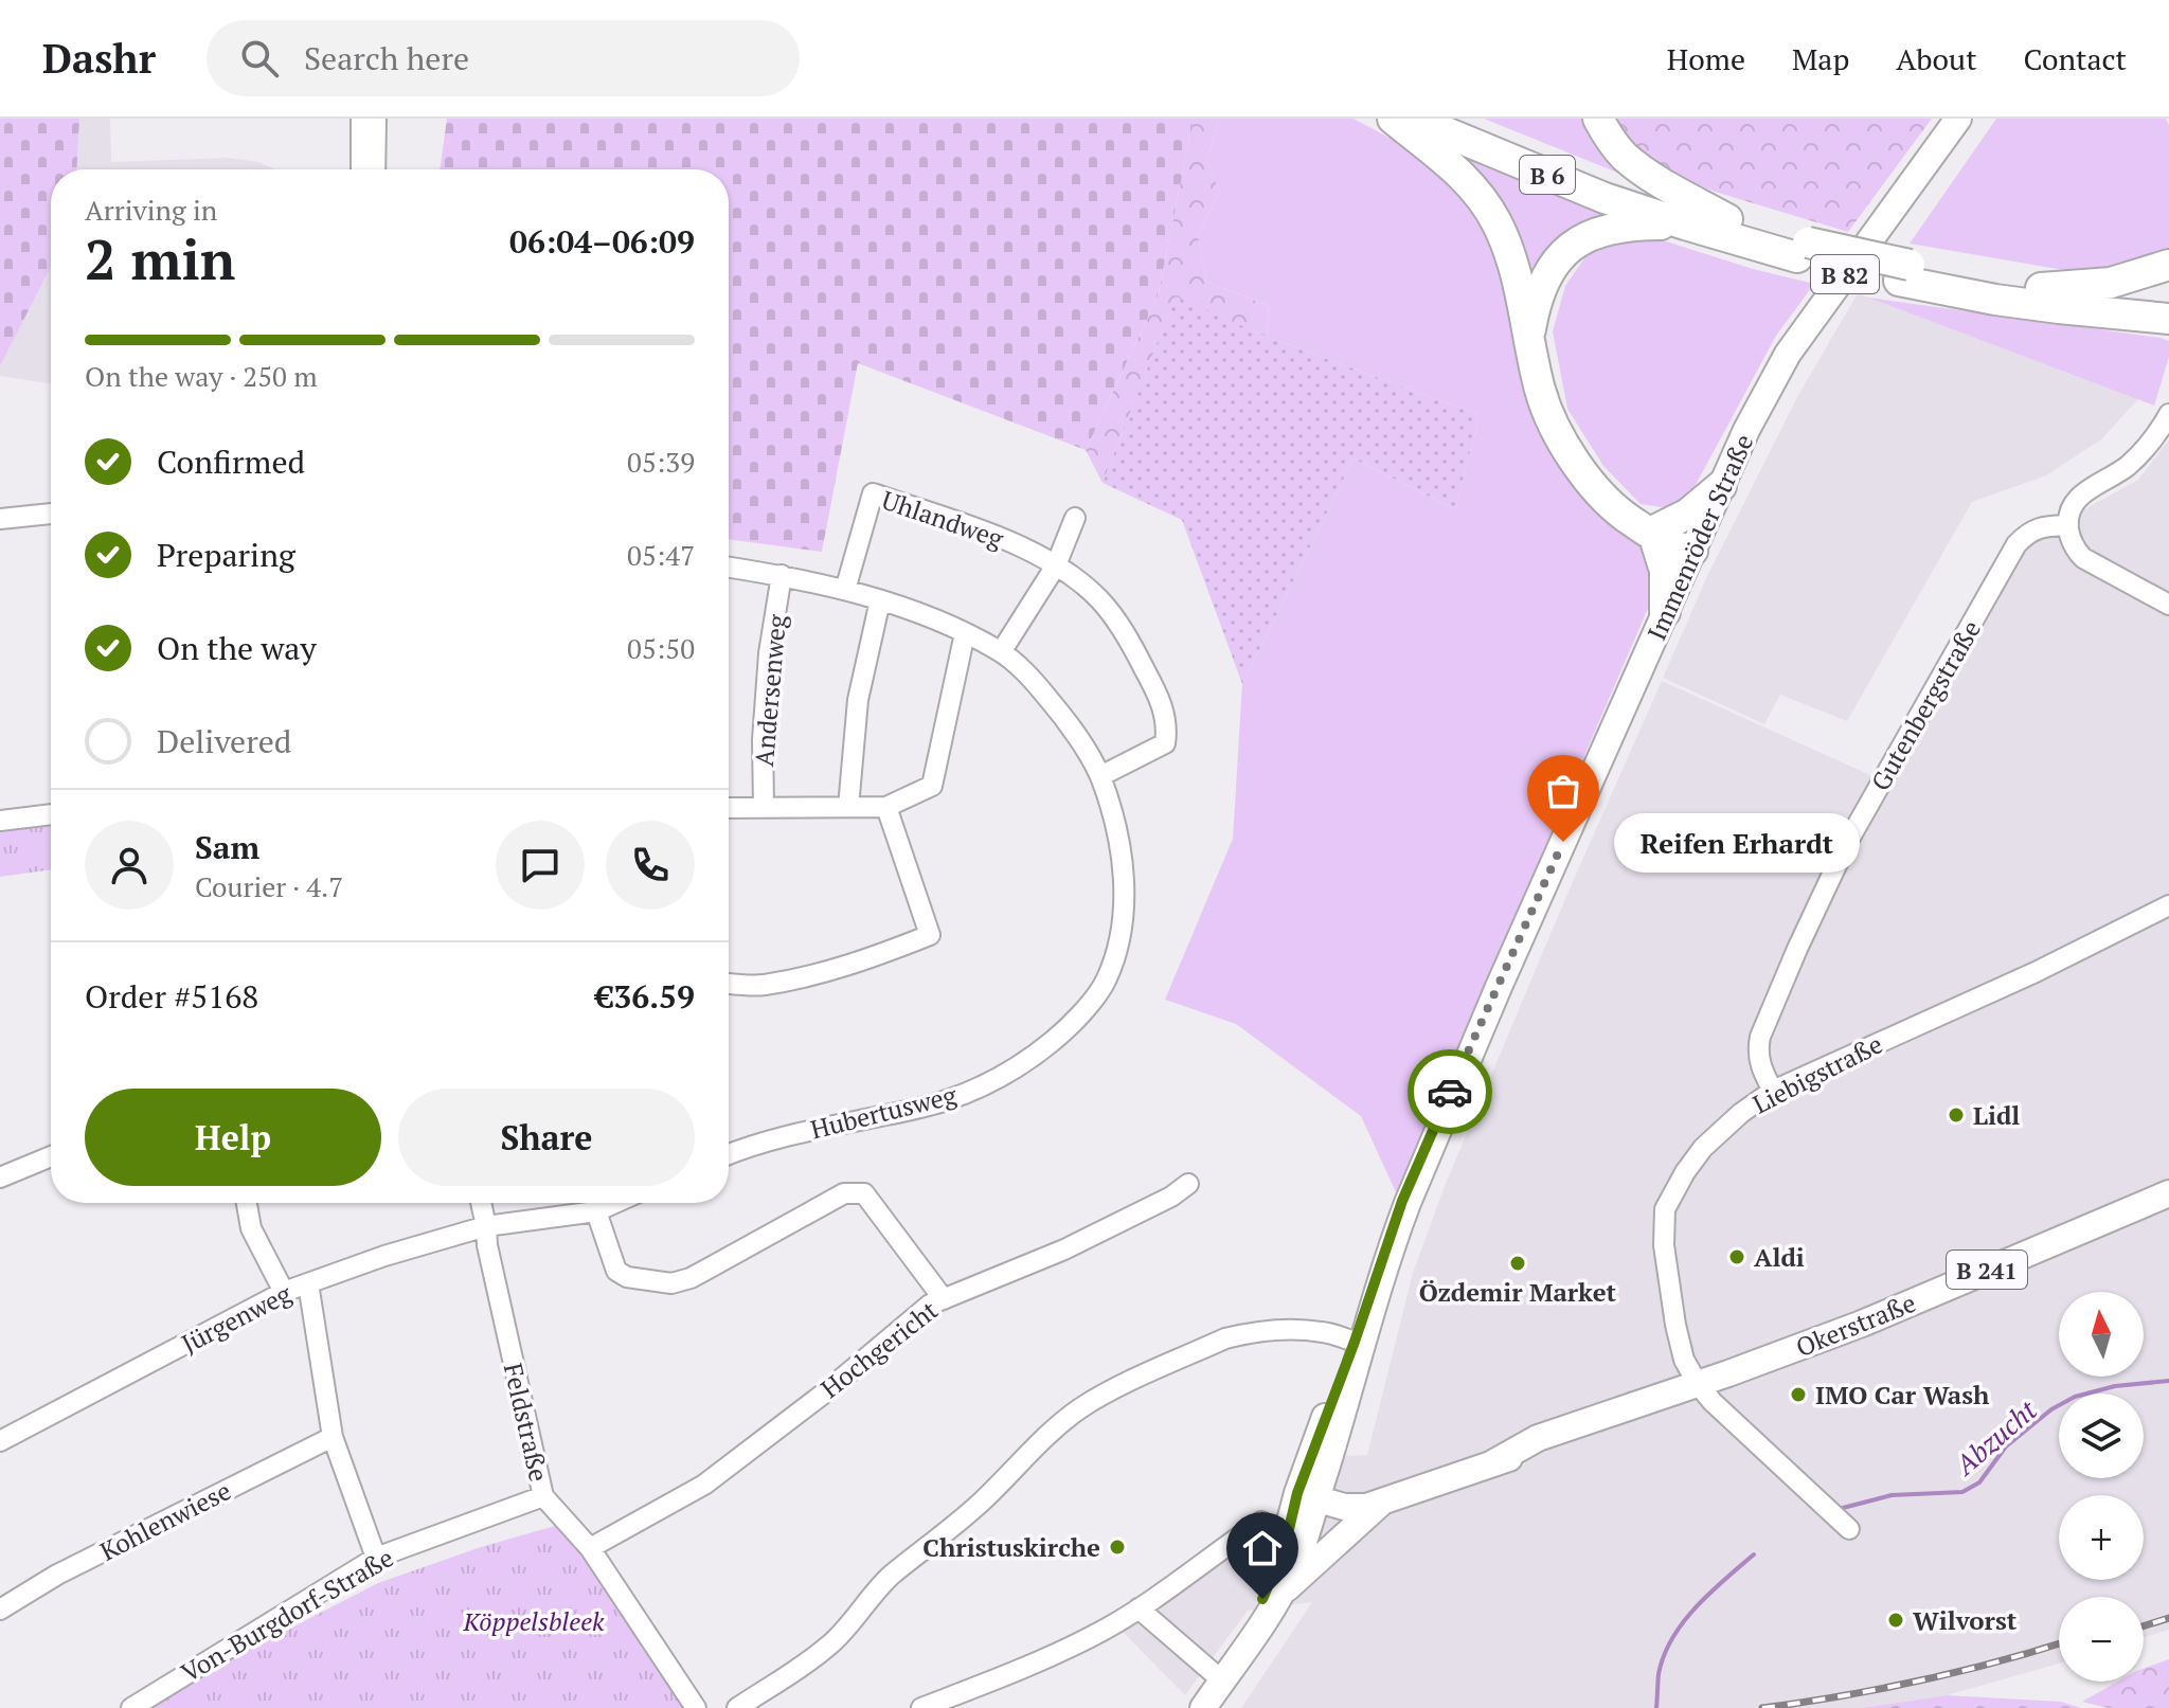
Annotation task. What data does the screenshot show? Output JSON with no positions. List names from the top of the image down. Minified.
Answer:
{"streets":{"highway":["B 6"],"main road":["B 82","Immenröder Straße","B 241","Okerstraße"],"street":["Uhlandweg","Andersenweg","Gutenbergstraße","Liebigstraße","Hubertusweg","Jürgenweg","Hochgericht","Feldstraße","Kohlenwiese","Von-Burgdorf-Straße"]},"crossings":[["B 82","Immenröder Straße"],["B 82","Okerstraße"],["Uhlandweg","Hubertusweg"],["Immenröder Straße","Okerstraße"],["Andersenweg","Hubertusweg"],["Gutenbergstraße","Liebigstraße"],["Liebigstraße","Okerstraße"],["Jürgenweg","Feldstraße"],["Hochgericht","Feldstraße"],["Feldstraße","Von-Burgdorf-Straße"]],"water":["Abzucht"],"parks":["Köppelsbleek"],"places":["Reifen Erhardt","Lidl","Aldi","Özdemir Market","IMO Car Wash","Christuskirche","Wilvorst"],"north":"top","page":{"header":"Dashr","search":"Search here","nav":["Home","Map","About","Contact"],"heading":["2 min","Arriving in","06:04–06:09"],"panel":["Sam","Courier · 4.7","Order #5168","€36.59"],"bar":"On the way · 250 m","list":[["Confirmed","05:39"],["Preparing","05:47"],["On the way","05:50"],"Delivered"],"bubble":"Reifen Erhardt","buttons":["Help","Share"],"map_buttons":["+","−"]}}
